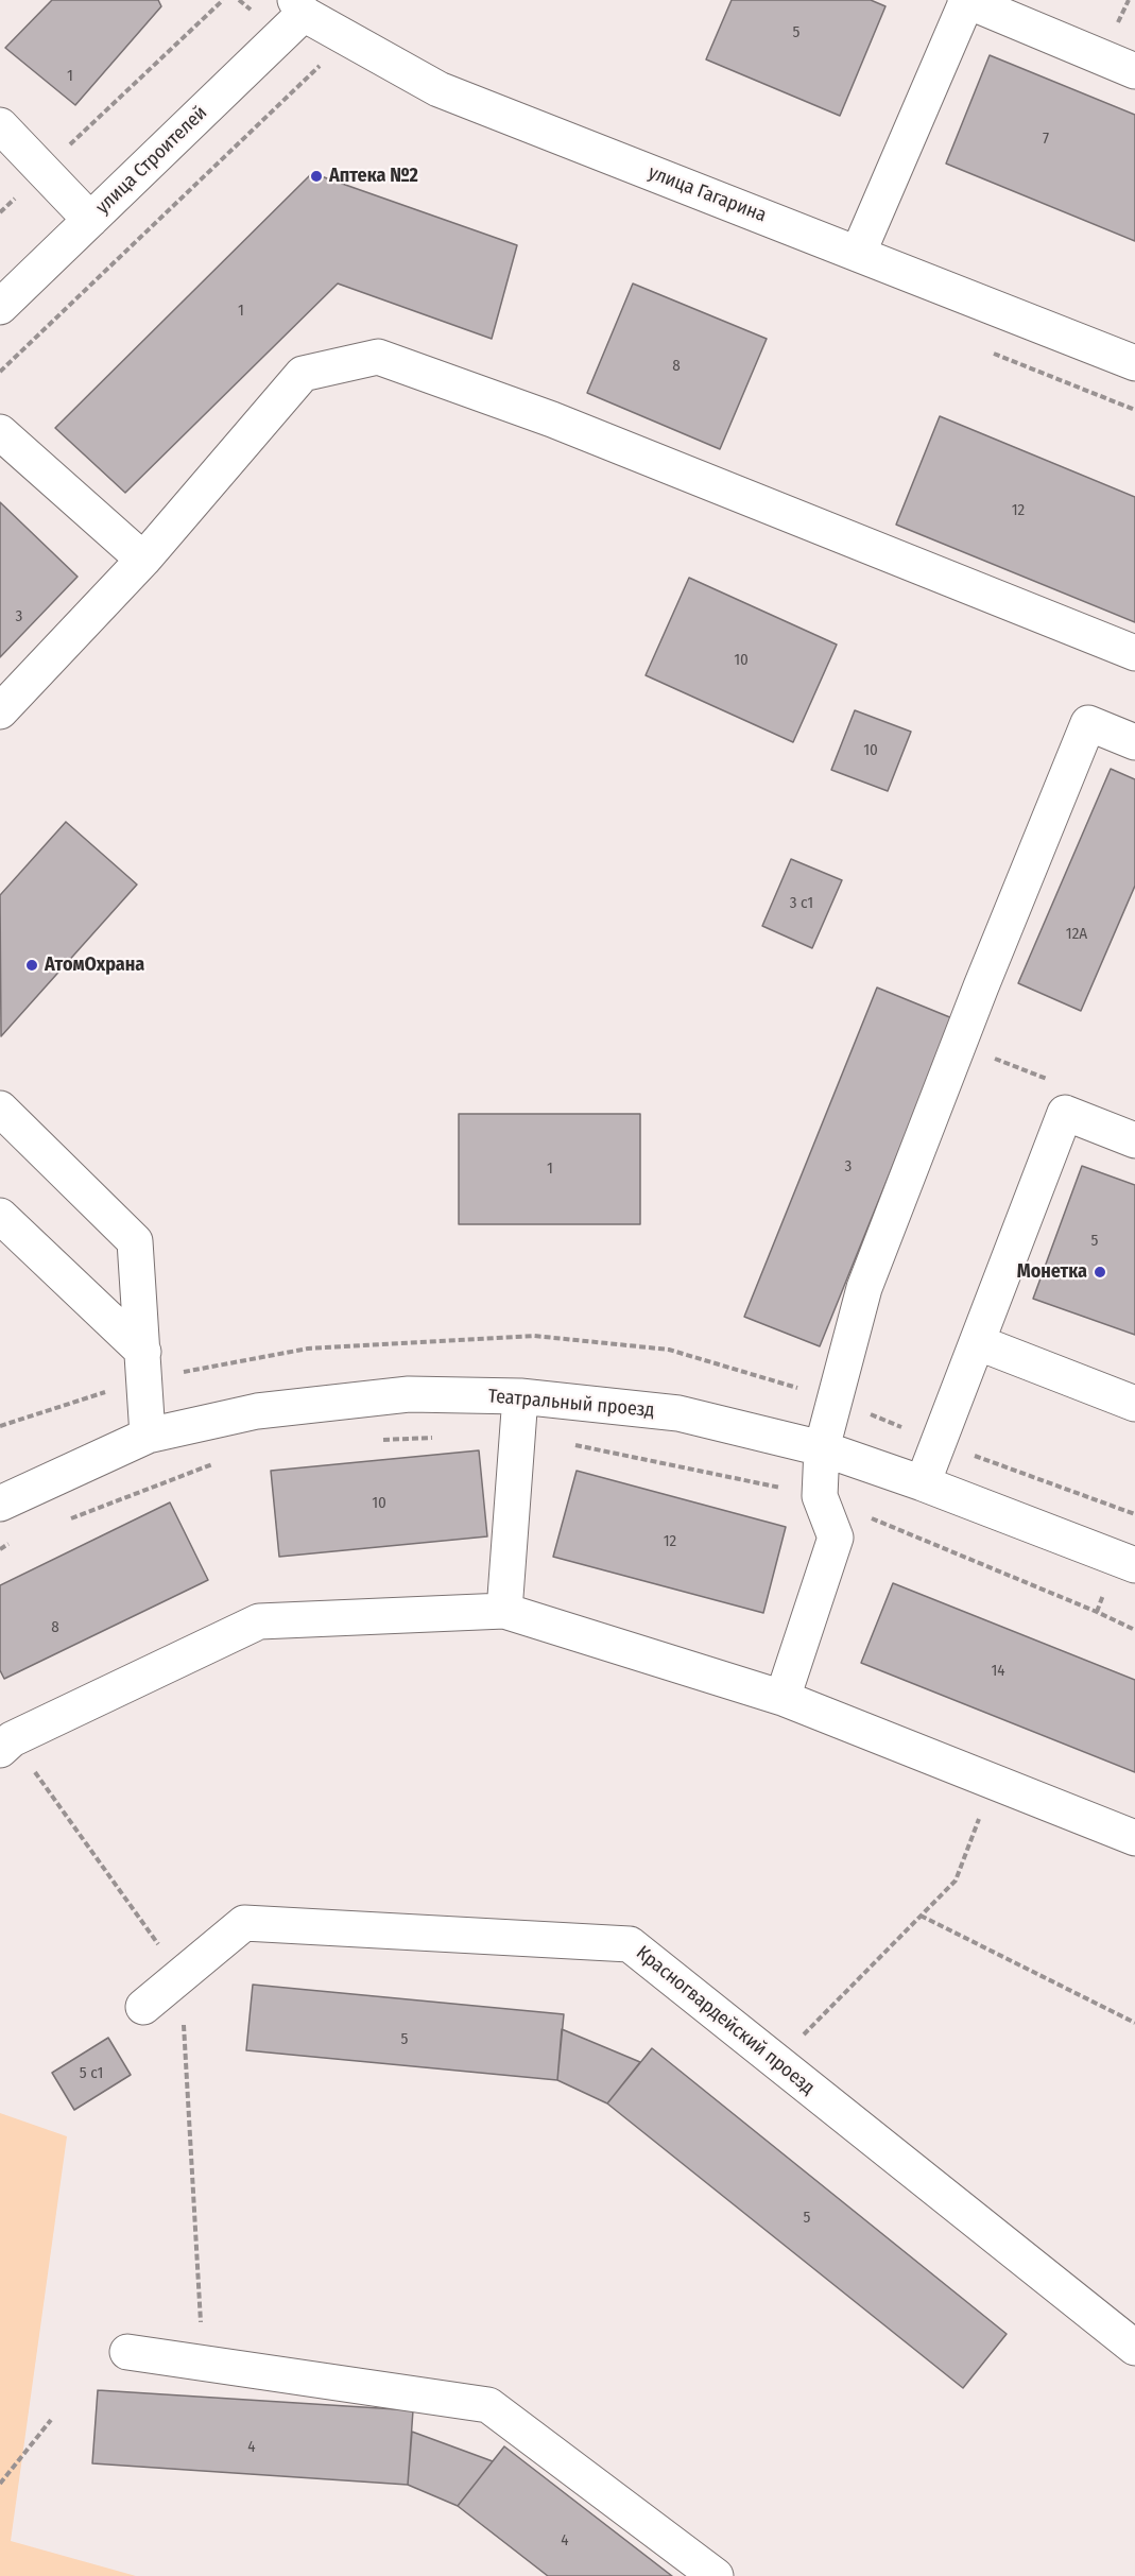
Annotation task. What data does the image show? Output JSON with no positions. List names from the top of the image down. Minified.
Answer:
{"streets":{"street":["улица Строителей","улица Гагарина","Театральный проезд","Красногвардейский проезд"]},"crossings":[["улица Строителей","улица Гагарина"]],"places":["Аптека №2","АтомОхрана","Монетка"],"house_numbers":["5","1","7","1","8","12","3","10","10","3 с1","12А","3","1","5","10","12","8","14","5","5 с1","5","4","4"]}
